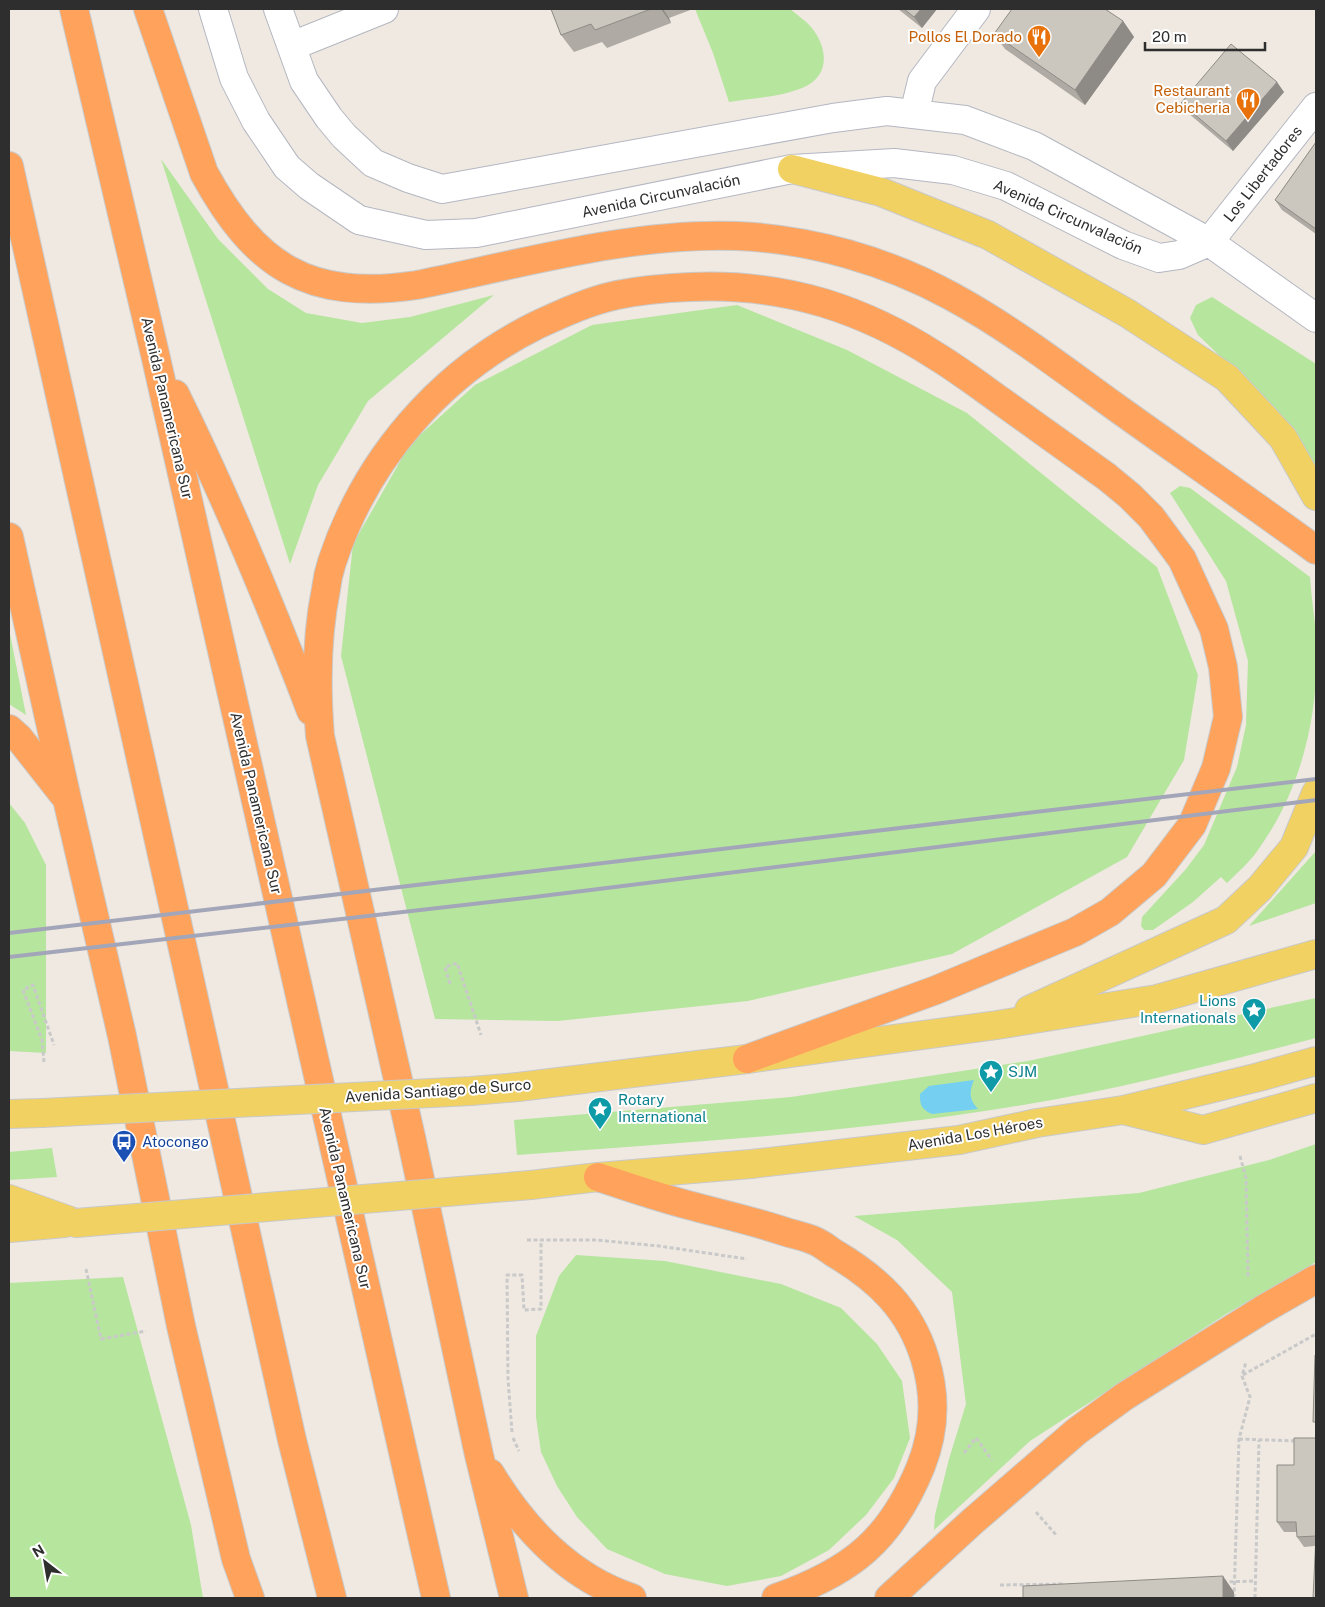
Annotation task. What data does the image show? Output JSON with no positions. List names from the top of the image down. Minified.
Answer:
{"streets":{"highway":["Avenida Panamericana Sur"],"main road":["Avenida Santiago de Surco","Avenida Los Héroes"],"street":["Los Libertadores","Avenida Circunvalación"]},"crossings":[["Los Libertadores","Avenida Circunvalación"]],"places":{"restaurant":["Pollos El Dorado","Restaurant Cebicheria"],"place":["Lions Internationals","SJM","Rotary International"],"bus stop":["Atocongo"]},"scale_bar":"20 m","north":"top left"}
